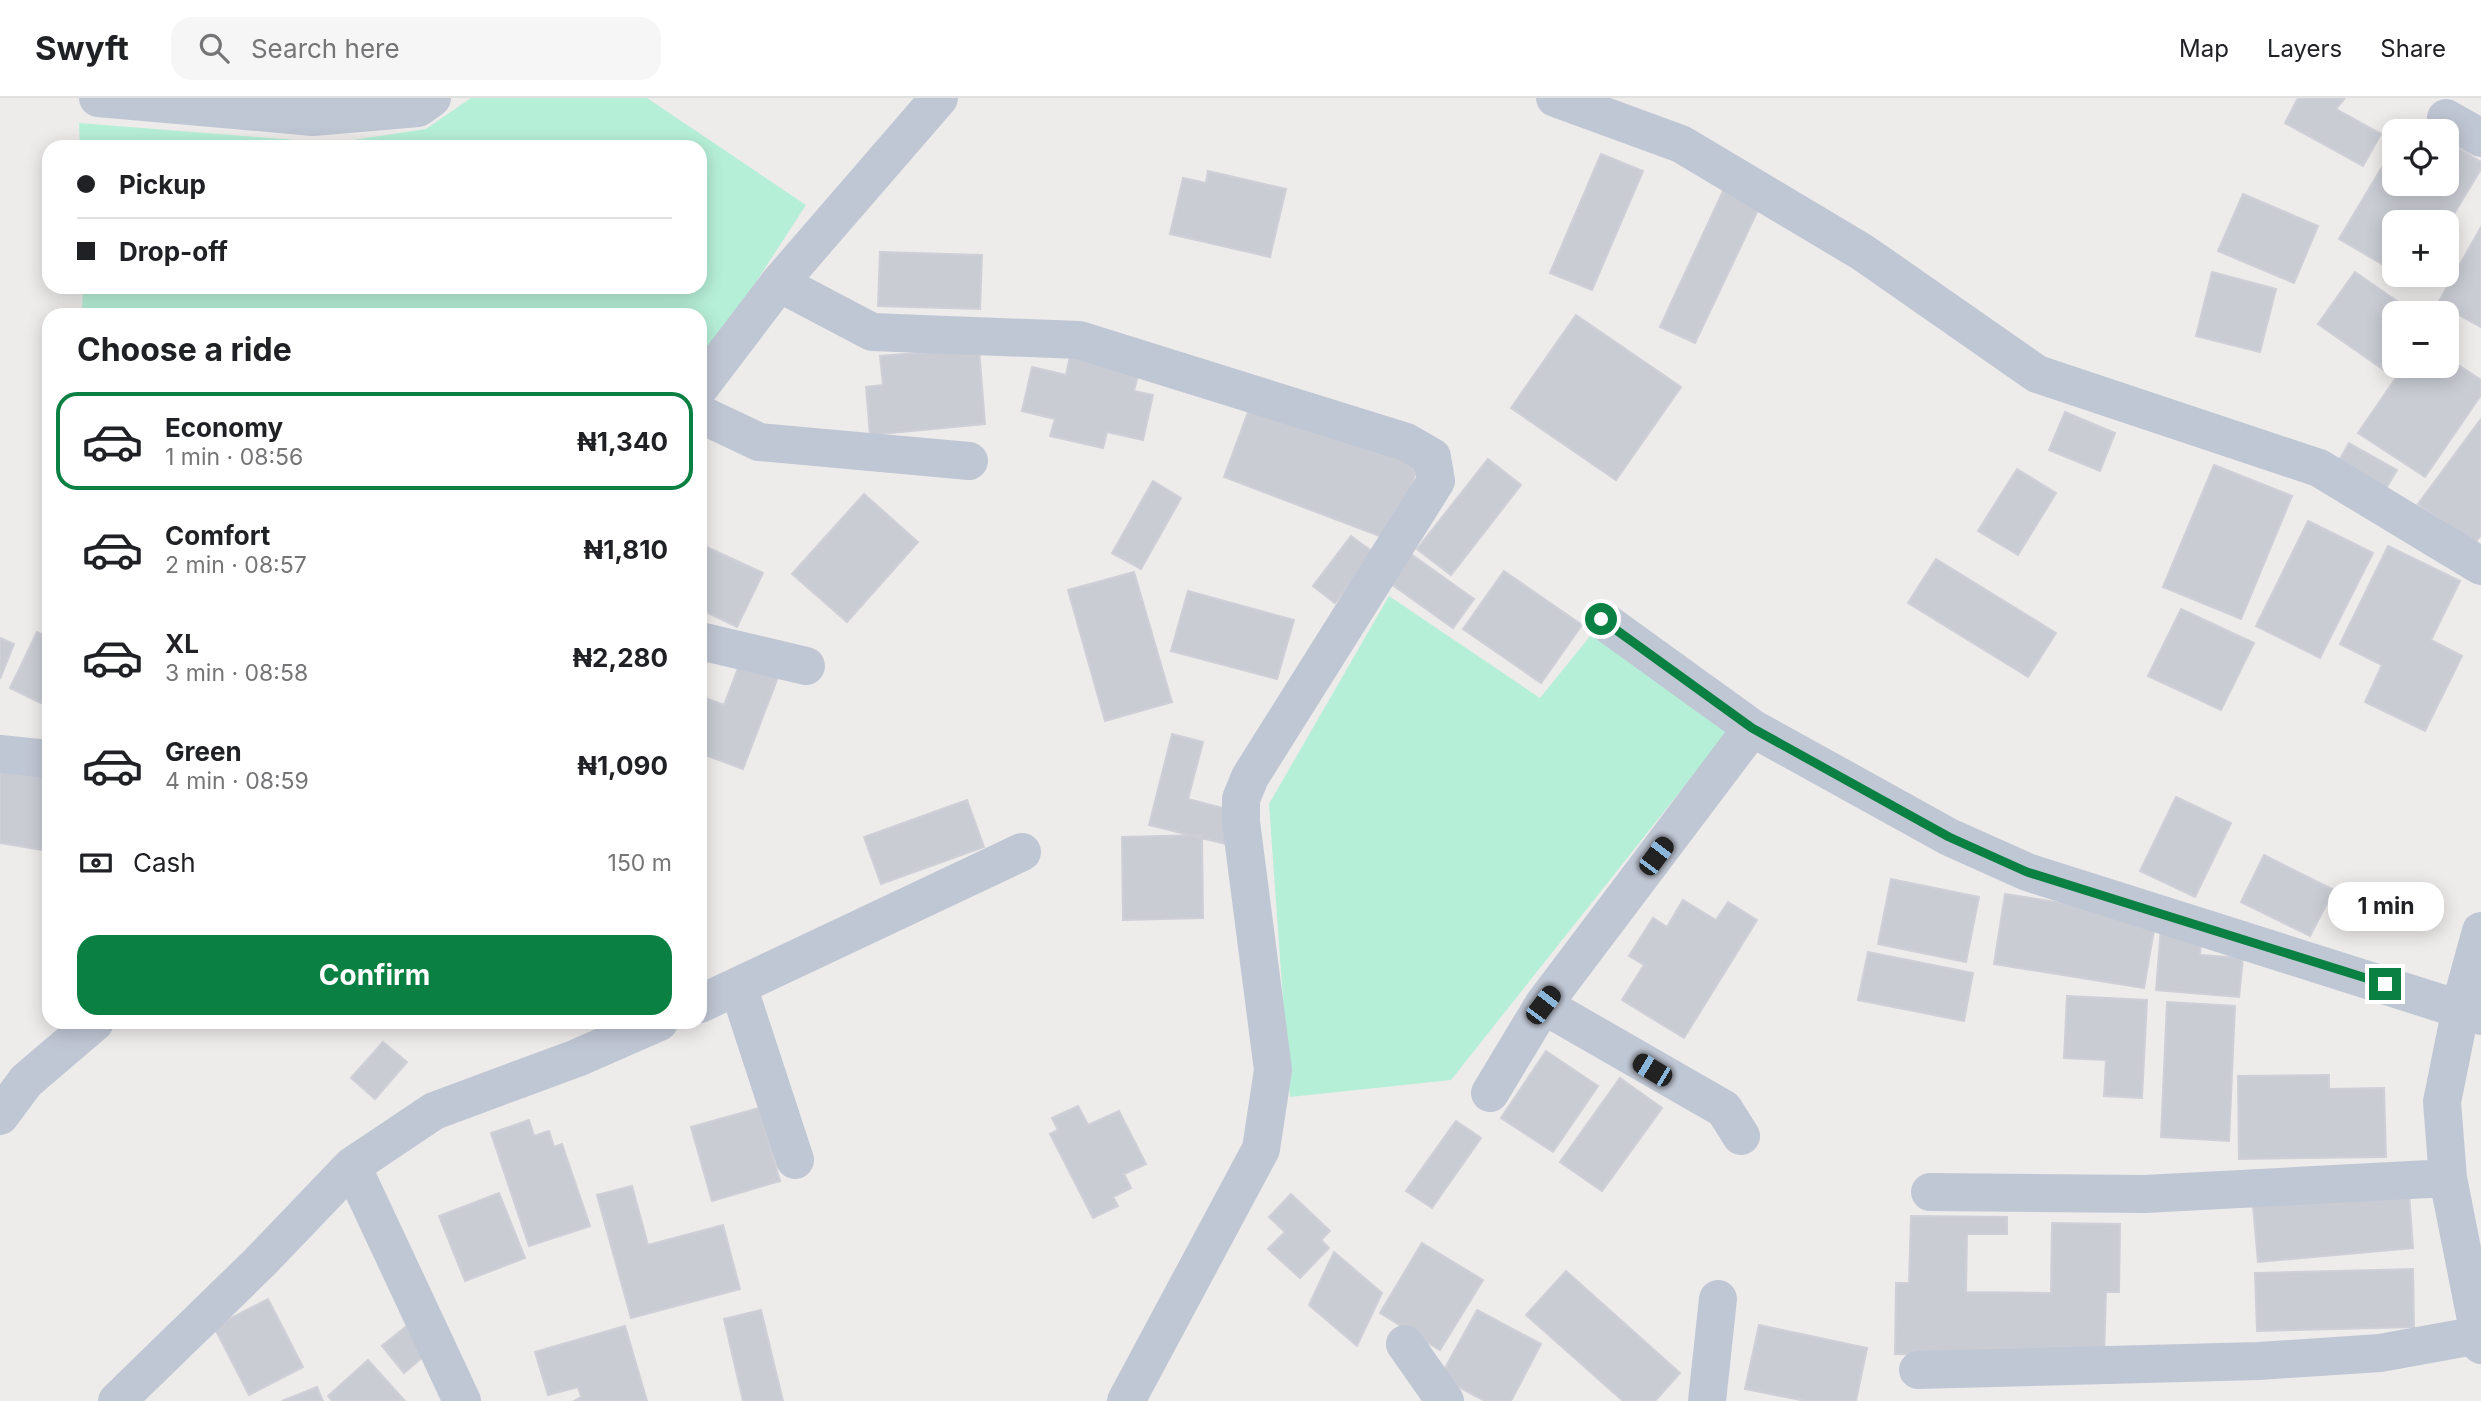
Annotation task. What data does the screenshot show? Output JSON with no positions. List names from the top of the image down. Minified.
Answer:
{"page":{"header":"Swyft","search":"Search here","nav":["Map","Layers","Share"],"map_buttons":["+","−"],"banner":["Pickup","Drop-off"],"heading":"Choose a ride","list":[{"name":"Economy","note":"1 min · 08:56","value":"₦1,340"},{"name":"Comfort","note":"2 min · 08:57","value":"₦1,810"},{"name":"XL","note":"3 min · 08:58","value":"₦2,280"},{"name":"Green","note":"4 min · 08:59","value":"₦1,090"}],"pay":["Cash","150 m"],"bubble":"1 min","buttons":"Confirm"}}
